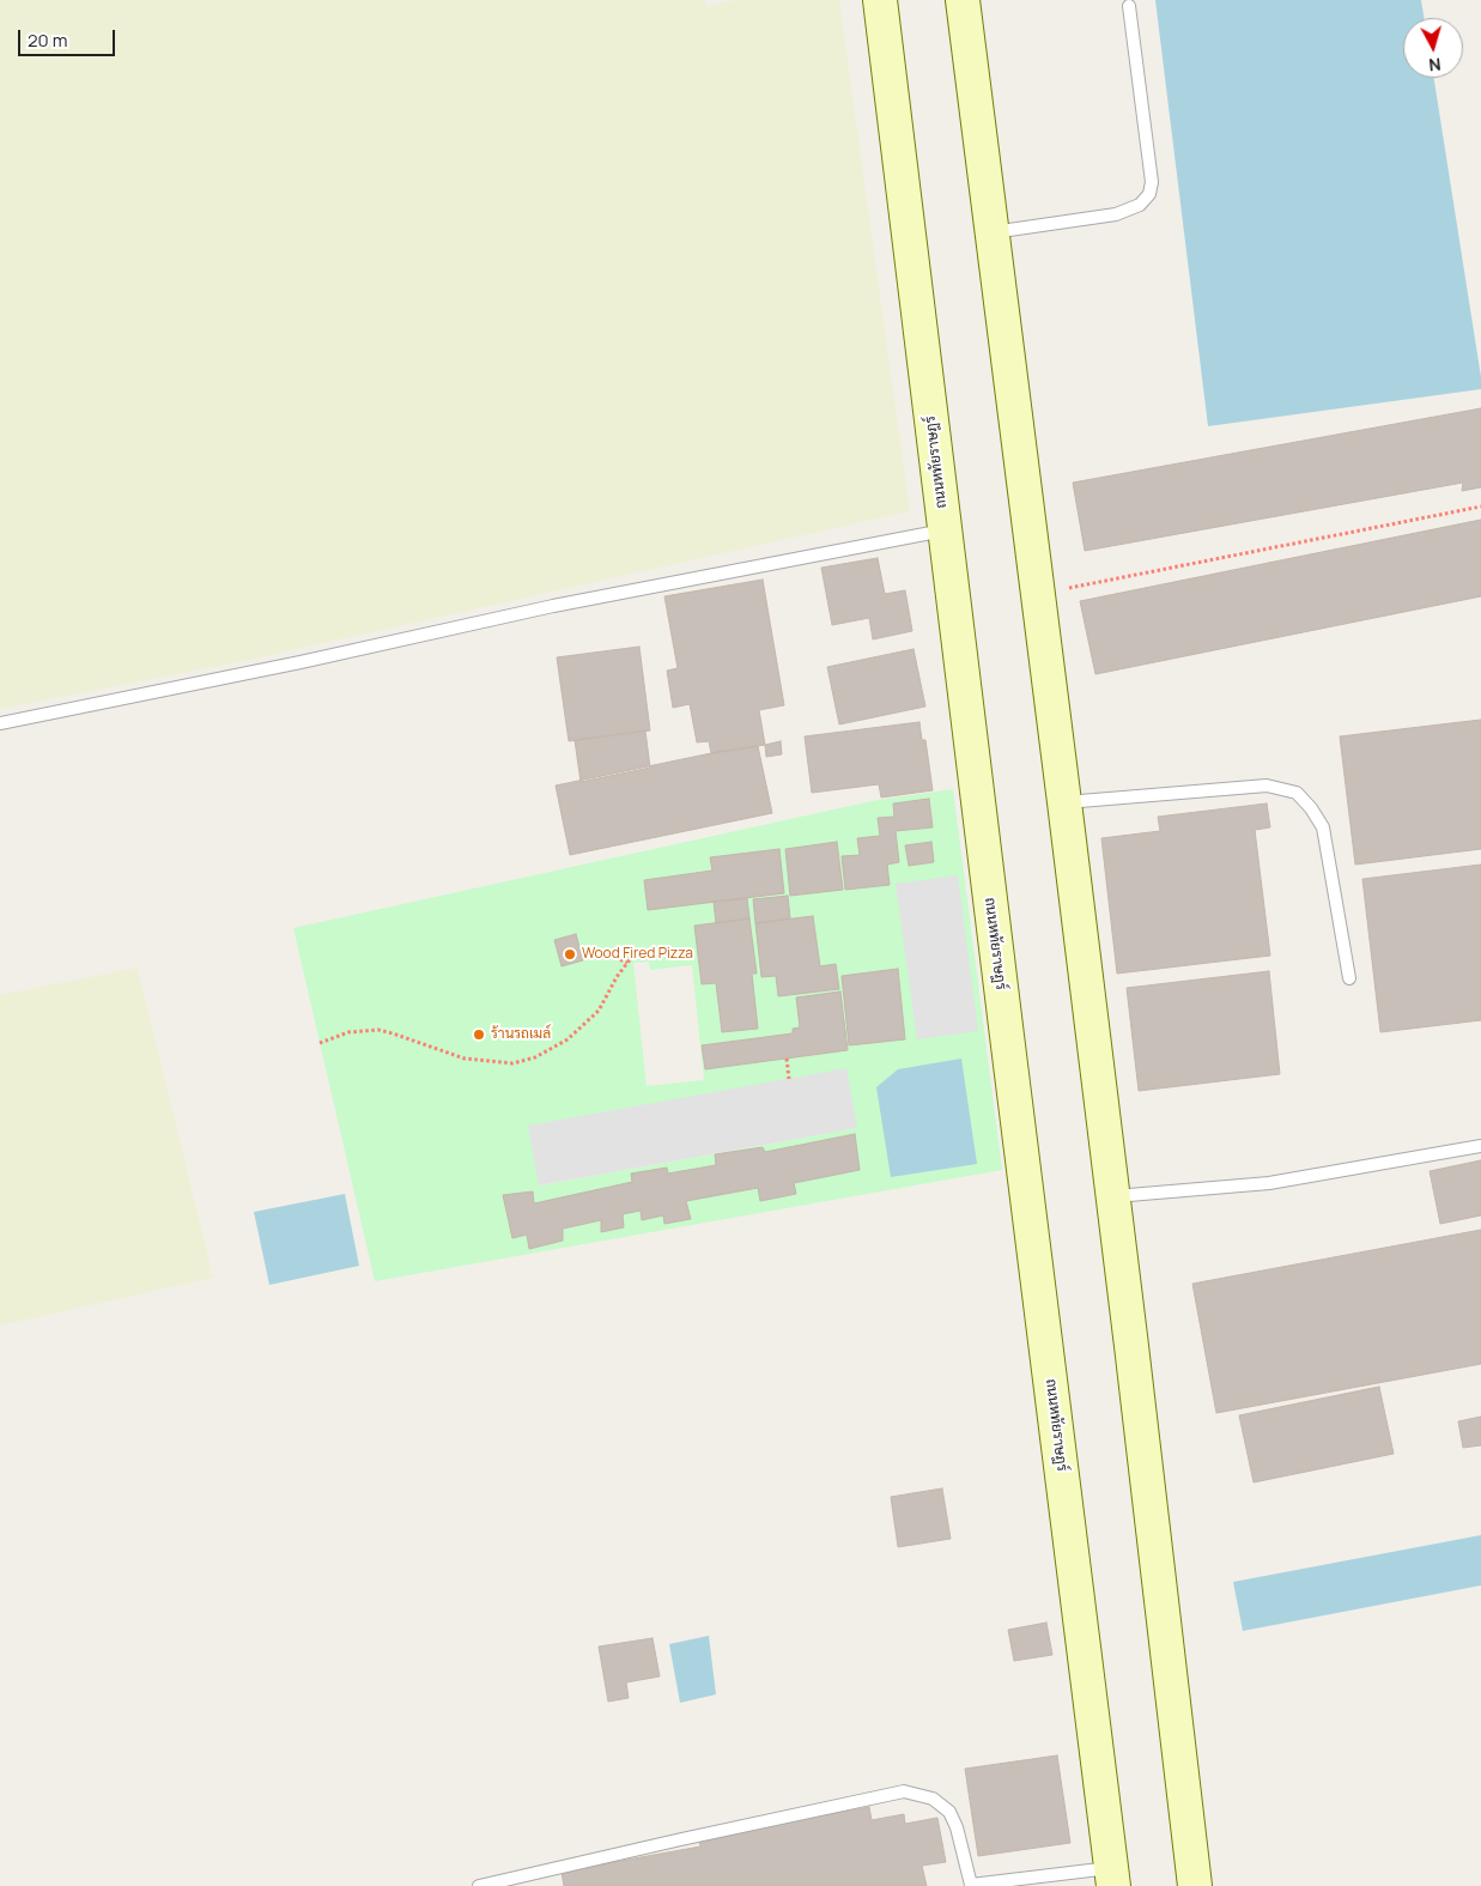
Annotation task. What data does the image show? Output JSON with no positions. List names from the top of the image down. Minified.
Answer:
{"streets":{"main road":["ถนนหทัยราษฎร์"]},"places":["Wood Fired Pizza","ร้านรถเมล์"],"scale_bar":"20 m","north":"bottom"}
